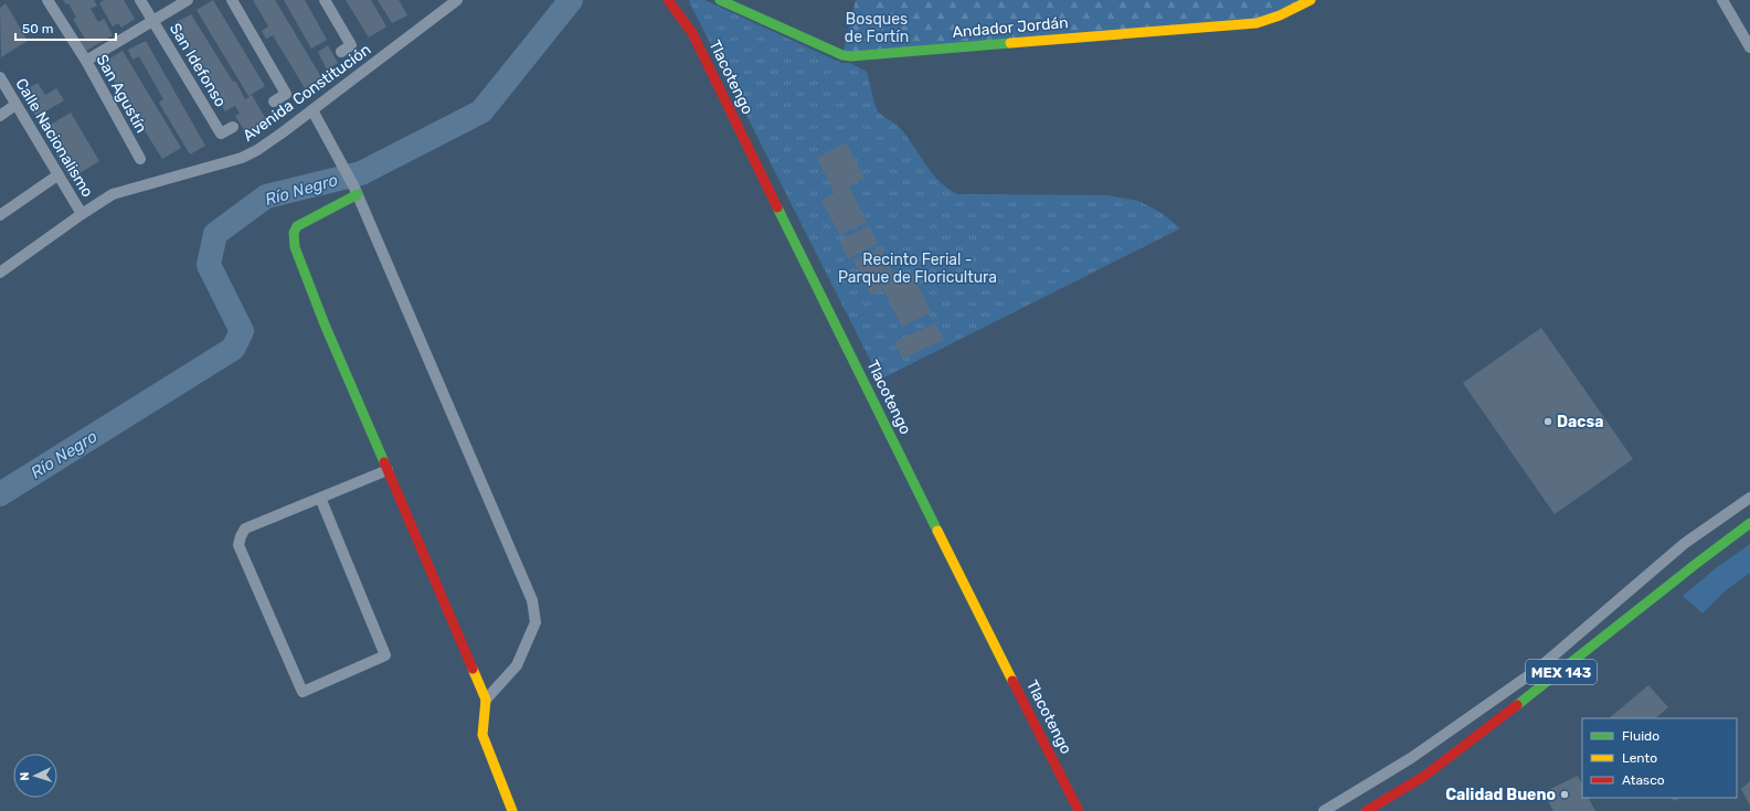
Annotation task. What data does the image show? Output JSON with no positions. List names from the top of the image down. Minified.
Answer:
{"streets":{"street":["Andador Jordán","San Idefonso","Tlacotengo","Avenida Constitución","San Agustín","Calle Nacionalismo","MEX 143"]},"crossings":[["Avenida Constitución","Calle Nacionalismo"]],"water":["Río Negro"],"parks":["Bosques de Fortín","Recinto Ferial - Parque de Floricultura"],"places":["Dacsa","Calidad Bueno"],"legend":["Fluido","Lento","Atasco"],"scale_bar":"50 m","north":"left"}
